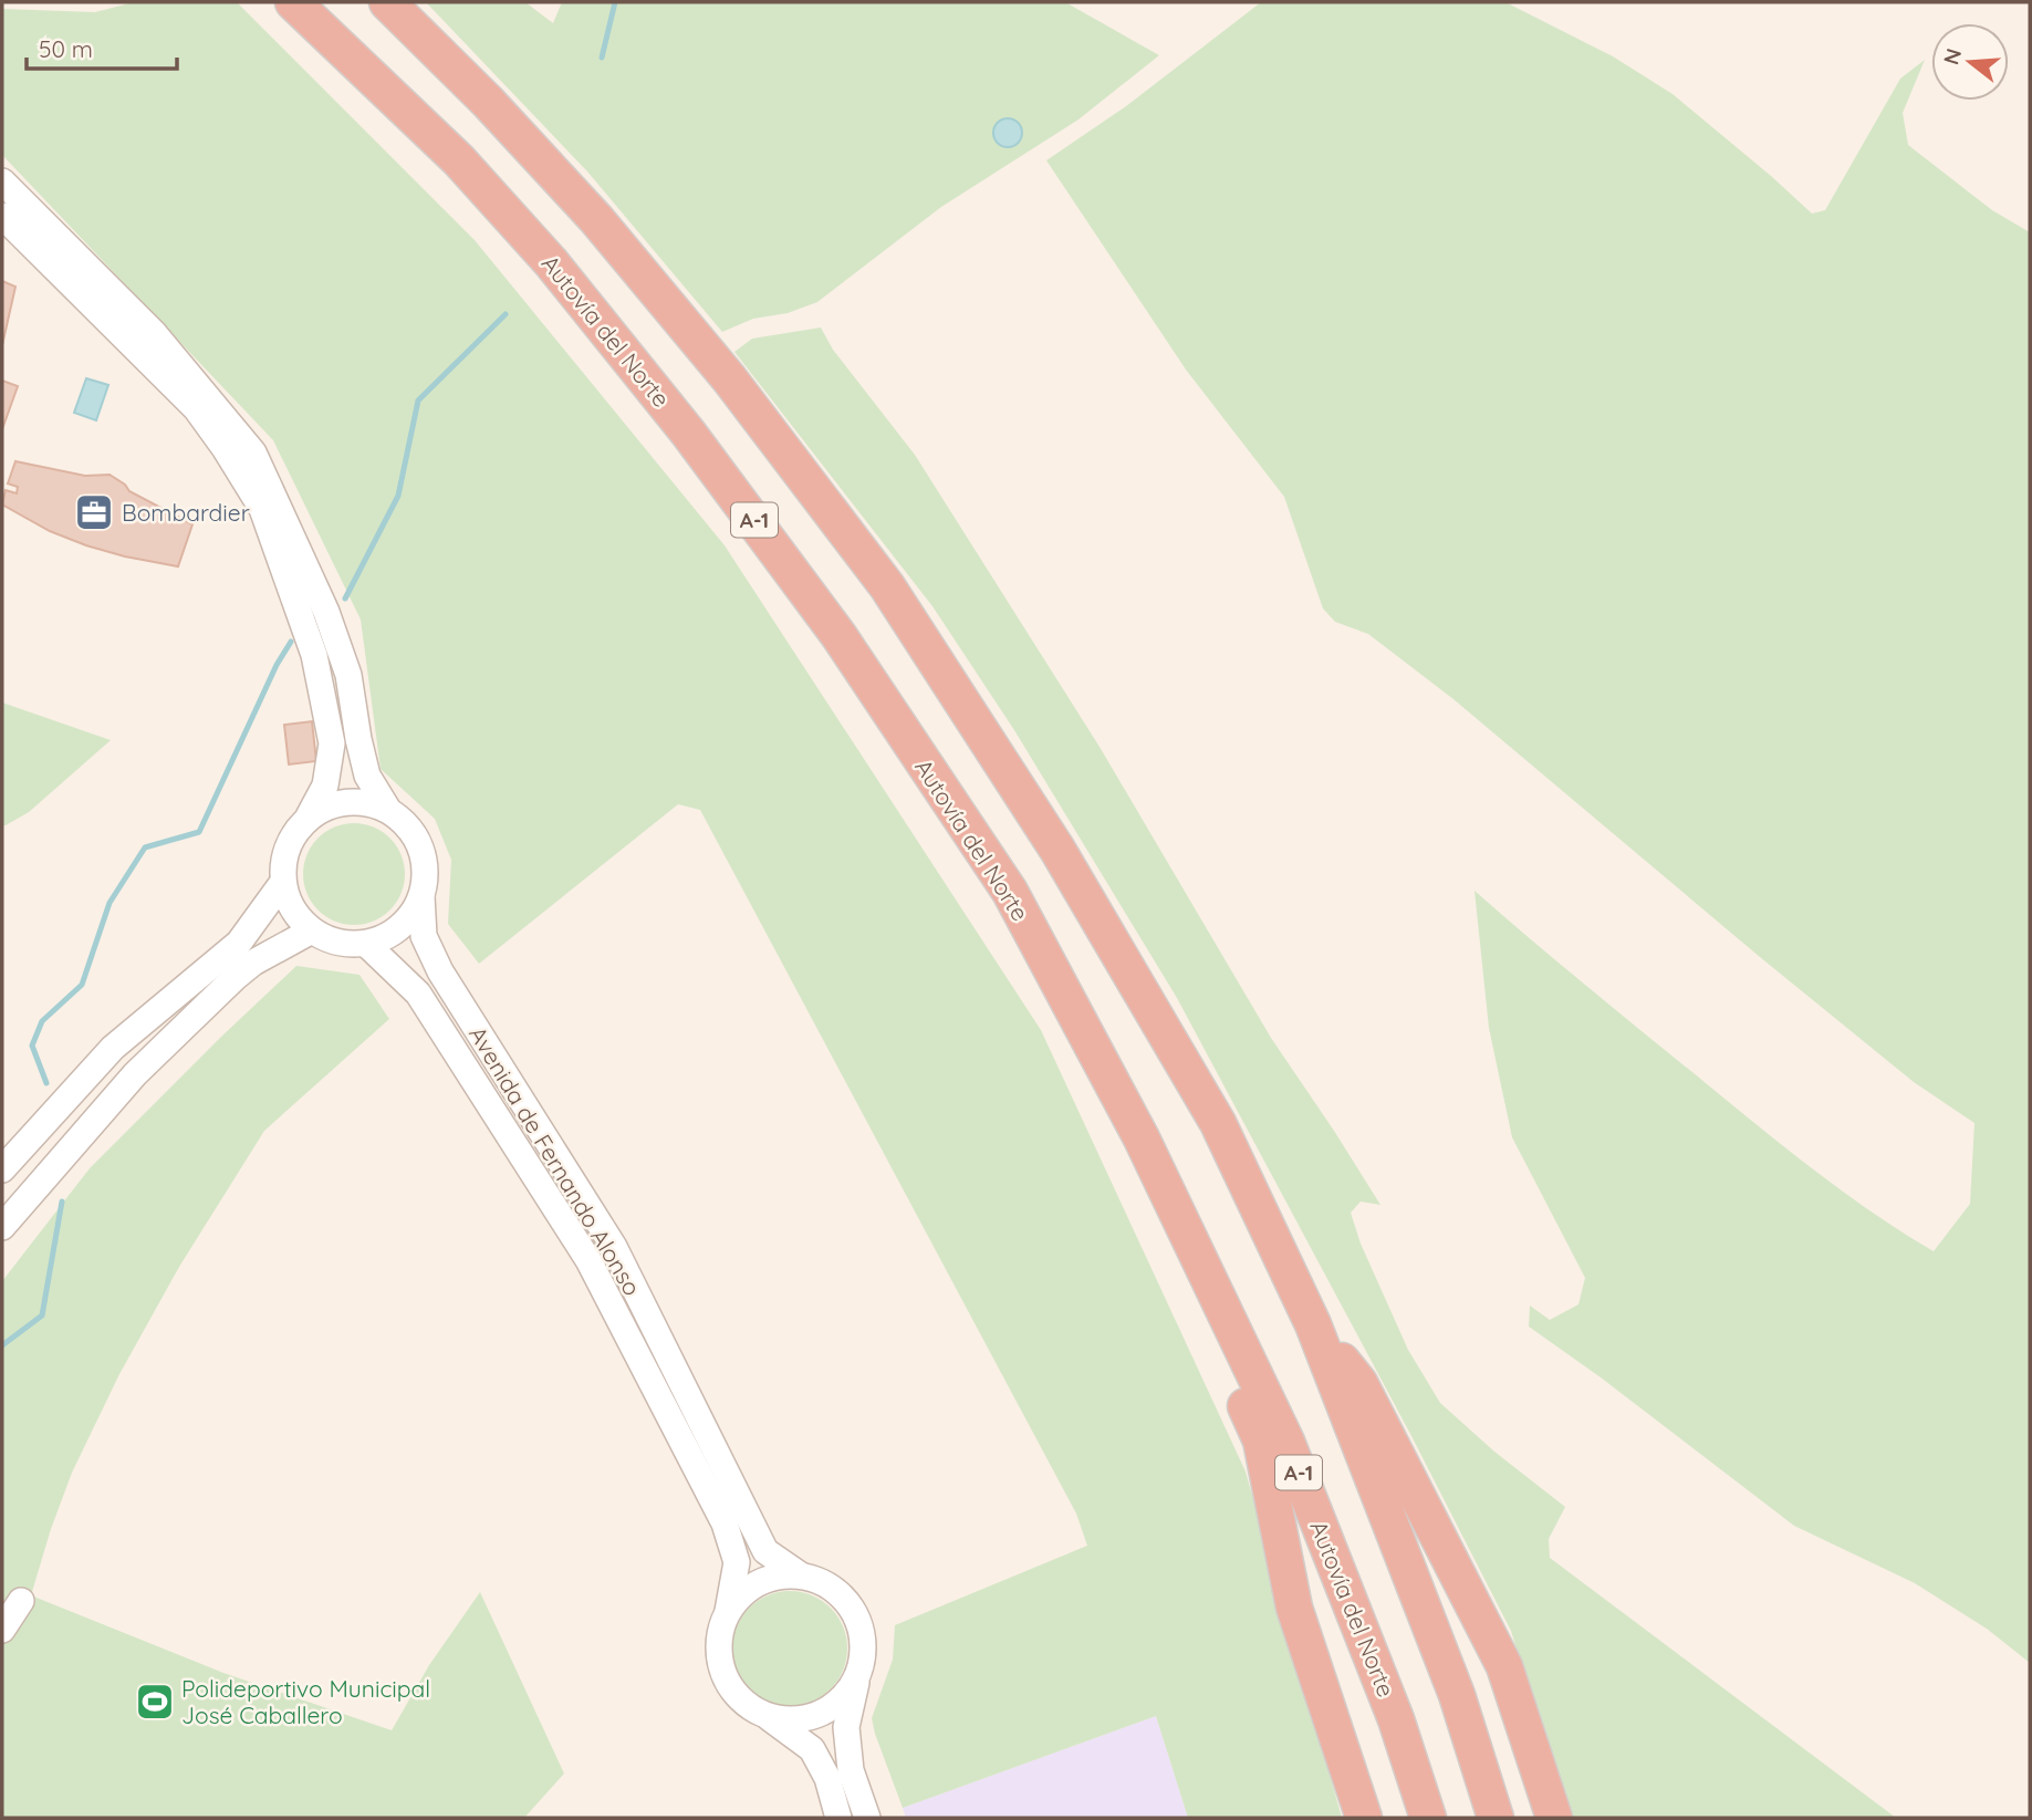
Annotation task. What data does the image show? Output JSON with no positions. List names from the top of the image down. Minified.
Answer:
{"streets":{"highway":["Autovía del Norte","A-1"],"street":["Avenida de Fernando Alonso"]},"places":{"office":["Bombardier"],"sports":["Polideportivo Municipal José Caballero"]},"scale_bar":"50 m","north":"left"}
